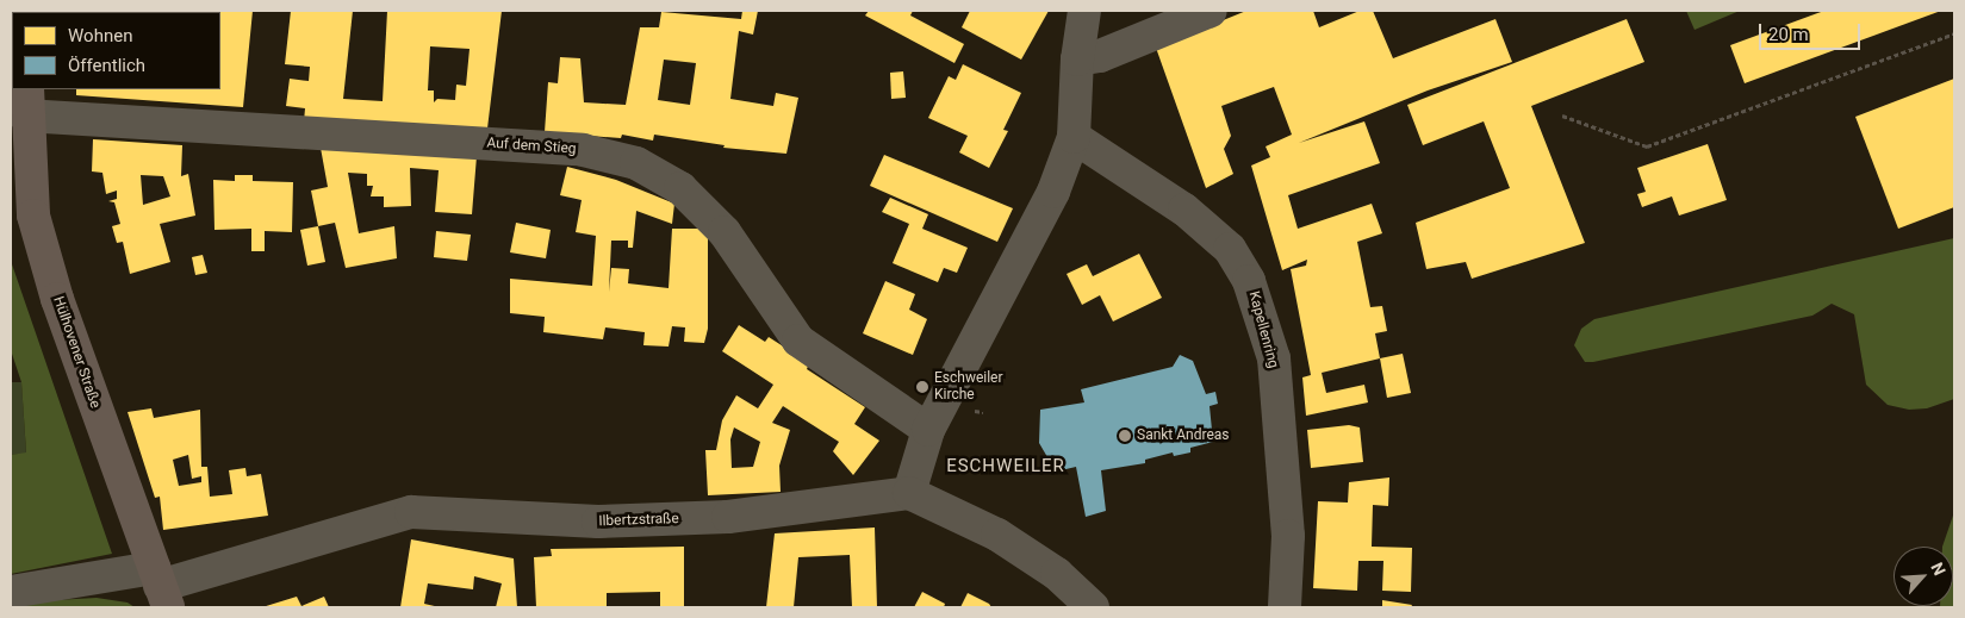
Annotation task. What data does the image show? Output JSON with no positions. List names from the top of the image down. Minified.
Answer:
{"streets":{"main road":["Hülhovener Straße"],"street":["Auf dem Stieg","Kapellenring","Ilbertzstraße"]},"crossings":[["Auf dem Stieg","Hülhovener Straße"],["Hülhovener Straße","Ilbertzstraße"]],"districts":["ESCHWEILER"],"places":["Eschweiler Kirche","Sankt Andreas"],"legend":["Wohnen","Öffentlich"],"scale_bar":"20 m","north":"top right"}
